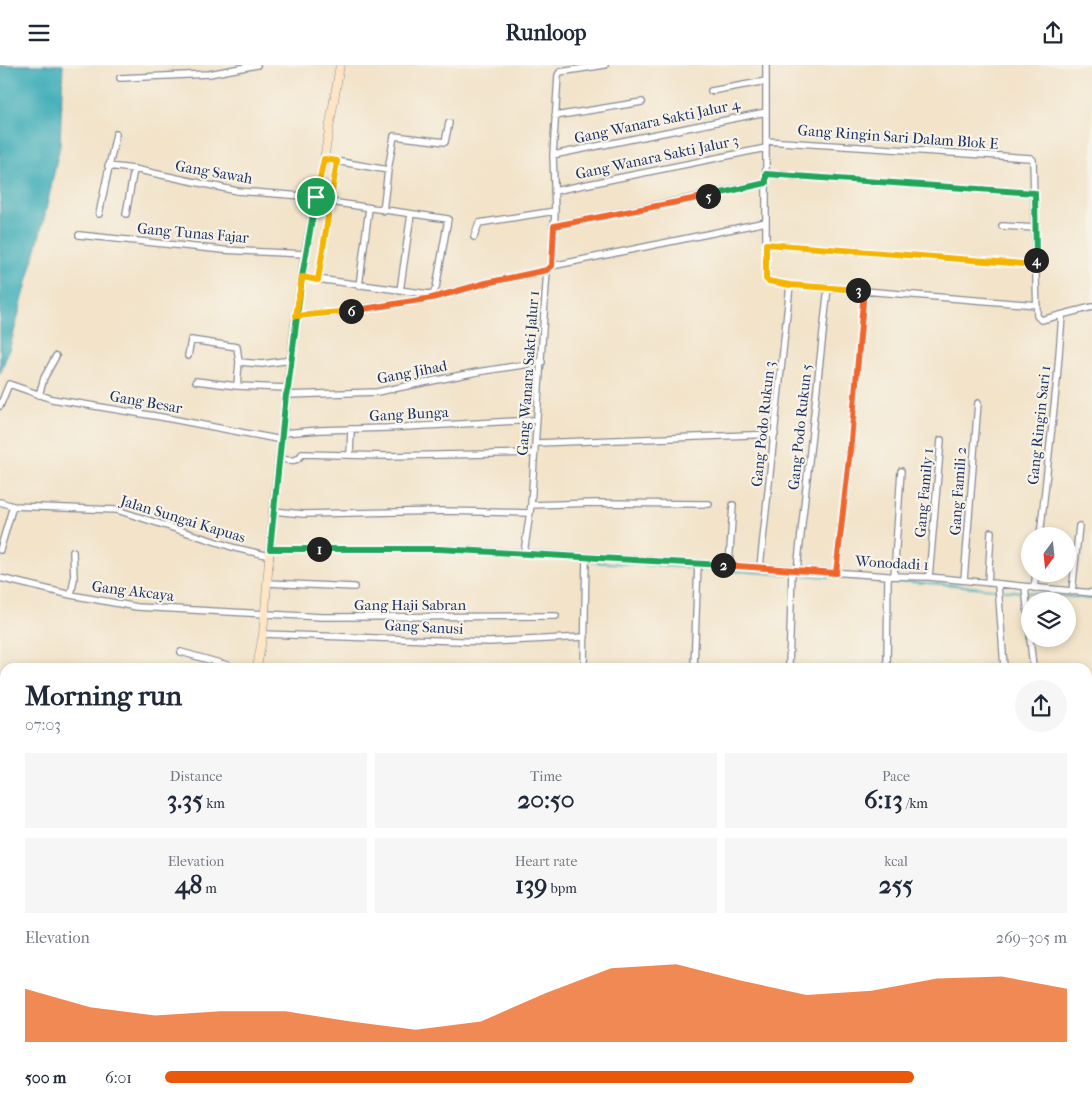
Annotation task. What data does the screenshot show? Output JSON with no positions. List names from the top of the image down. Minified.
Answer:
{"streets":{"street":["Gang Wanara Sakti Jalur 4","Gang Ringin Sari Dalam Blok E","Gang Wanara Sakti Jalur 3","Gang Sawah","Gang Tunas Fajar","Gang Jihad","Gang Wanara Sakti Jalur 1","Gang Besar","Gang Bunga","Gang Podo Rukun 3","Gang Ringin Sari 1","Gang Podo Rukun 5","Gang Famili 2","Gang Family 1","Jalan Sungai Kapuas","Wonodadi 1","Gang Akcaya","Gang Haji Sabran","Gang Sanusi"]},"crossings":[["Gang Wanara Sakti Jalur 4","Gang Wanara Sakti Jalur 1"],["Gang Wanara Sakti Jalur 3","Gang Wanara Sakti Jalur 1"],["Gang Jihad","Gang Wanara Sakti Jalur 1"],["Gang Wanara Sakti Jalur 1","Gang Bunga"],["Gang Wanara Sakti Jalur 1","Wonodadi 1"],["Gang Besar","Gang Bunga"],["Gang Podo Rukun 3","Wonodadi 1"],["Gang Podo Rukun 5","Wonodadi 1"],["Gang Famili 2","Wonodadi 1"],["Gang Family 1","Wonodadi 1"],["Jalan Sungai Kapuas","Wonodadi 1"],["Gang Akcaya","Gang Haji Sabran"]],"north":"bottom","page":{"header":"Runloop","pins":["5","4","3","6","1","2"],"heading":["Morning run","07:03"],"stats":[["Distance","3.35 km"],["Time","20:50"],["Pace","6:13 /km"],["Elevation","48 m"],["Heart rate","139 bpm"],["kcal","255"]],"chart":["Elevation","269–305 m"],"list":[{"name":"500 m","note":"6:01"}]}}
